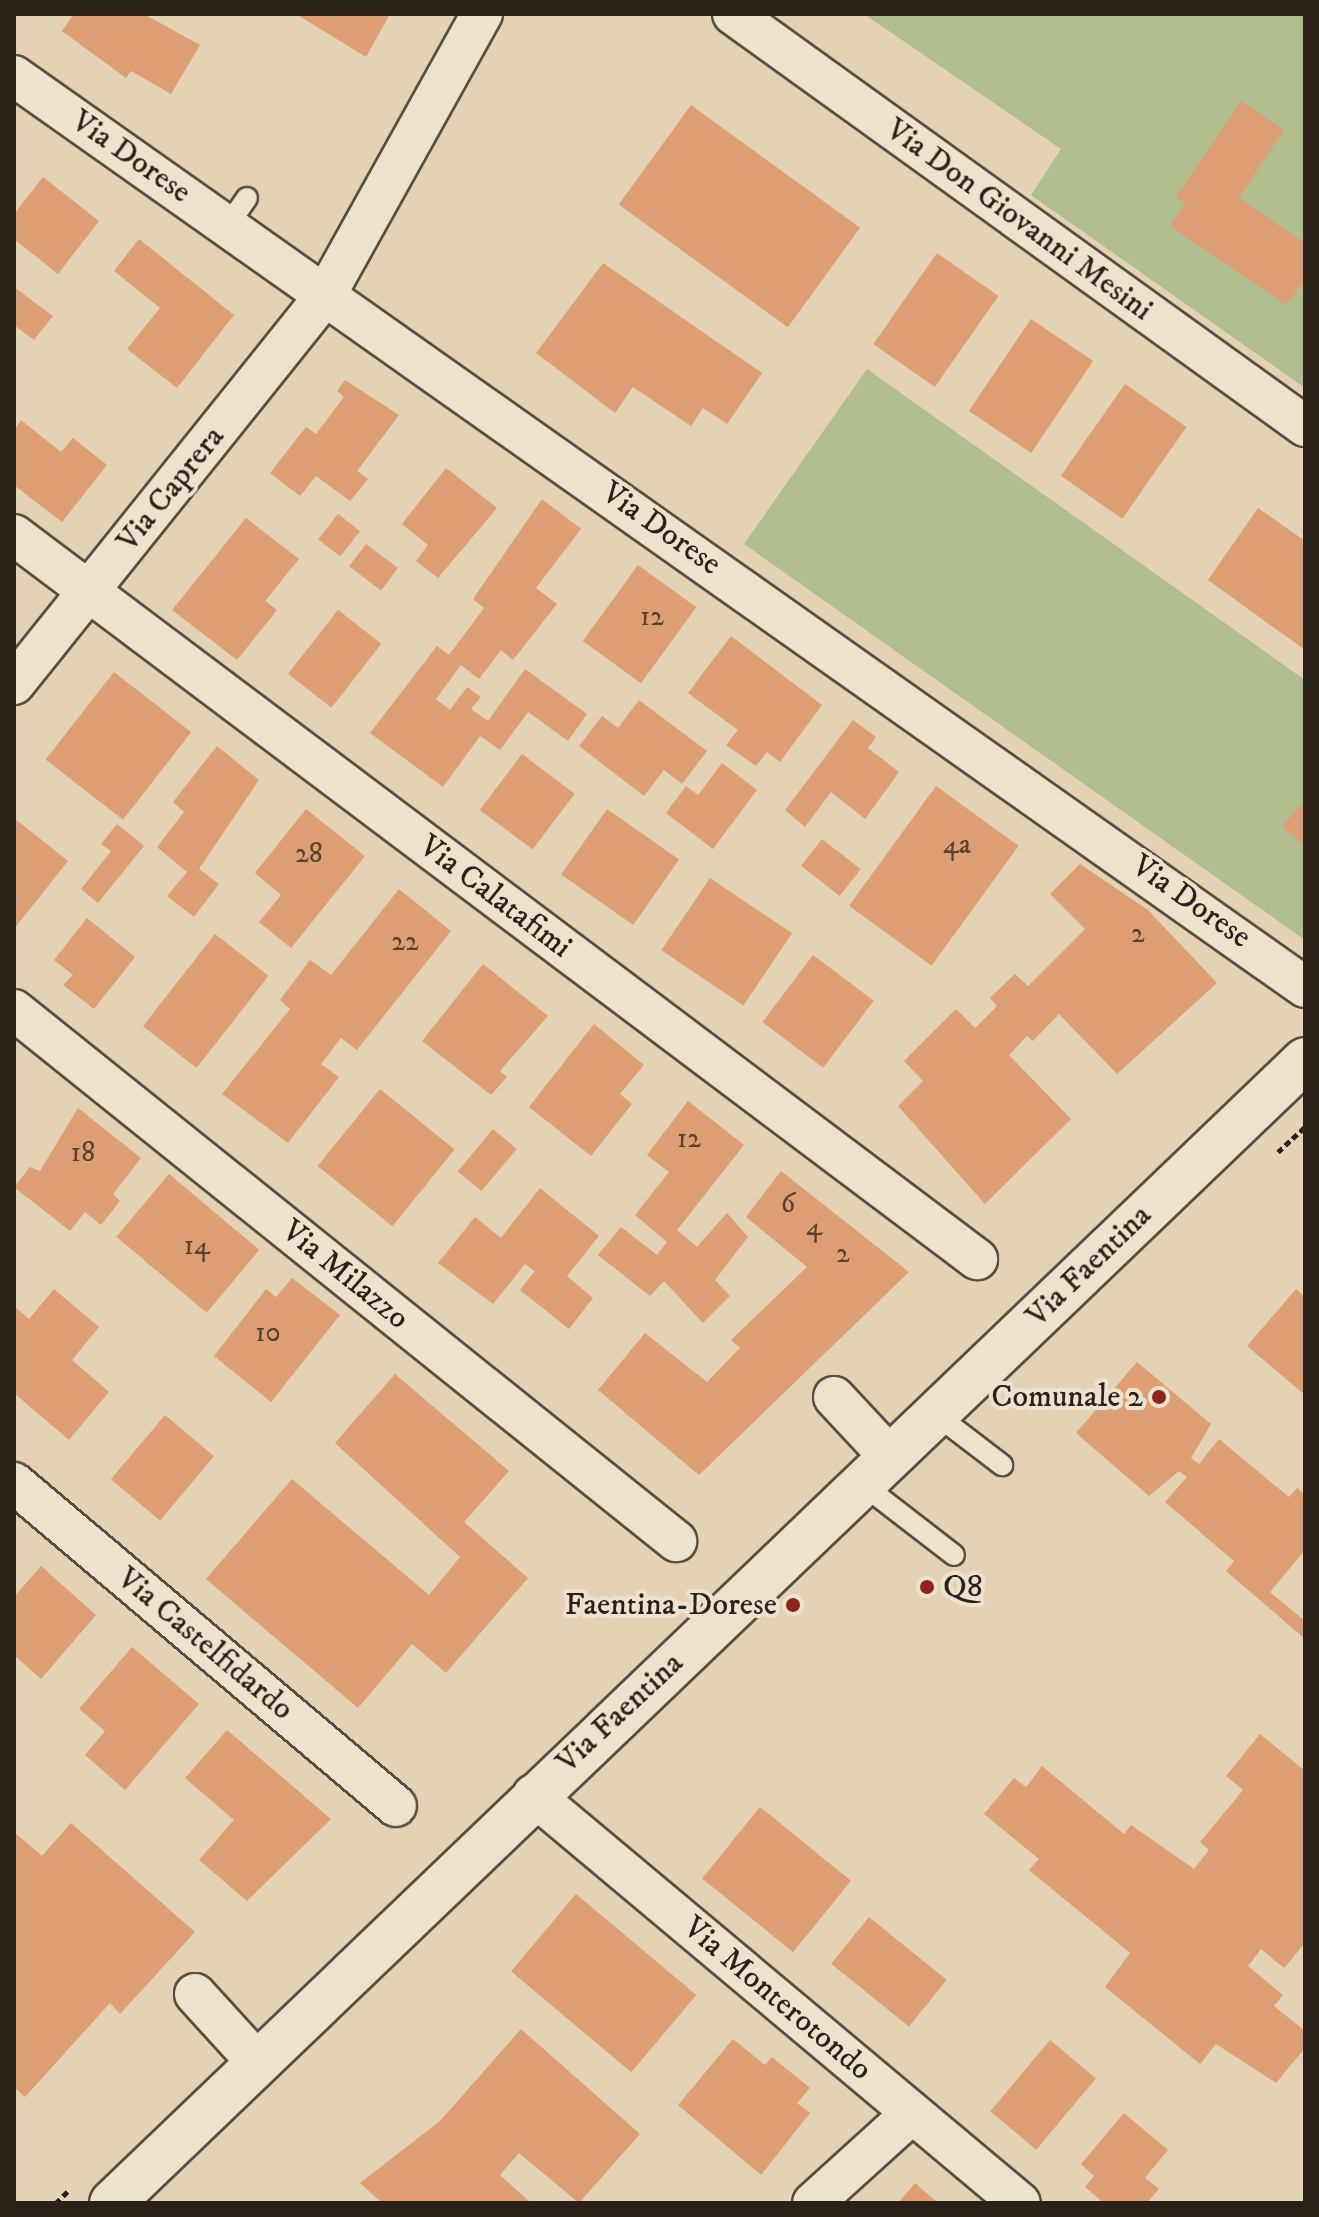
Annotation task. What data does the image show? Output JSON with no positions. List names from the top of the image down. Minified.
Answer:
{"streets":{"street":["Via Dorese","Via Don Giovanni Mesini","Via Caprera","Via Calatafimi","Via Faentina","Via Milazzo","Via Castelfidardo","Via Monterotondo"]},"crossings":[["Via Dorese","Via Caprera"],["Via Caprera","Via Calatafimi"],["Via Faentina","Via Monterotondo"]],"places":["Comunale 2","Q8","Faentina-Dorese"],"house_numbers":["12","4a","28","2","22","12","18","6","4","14","2","10"]}
